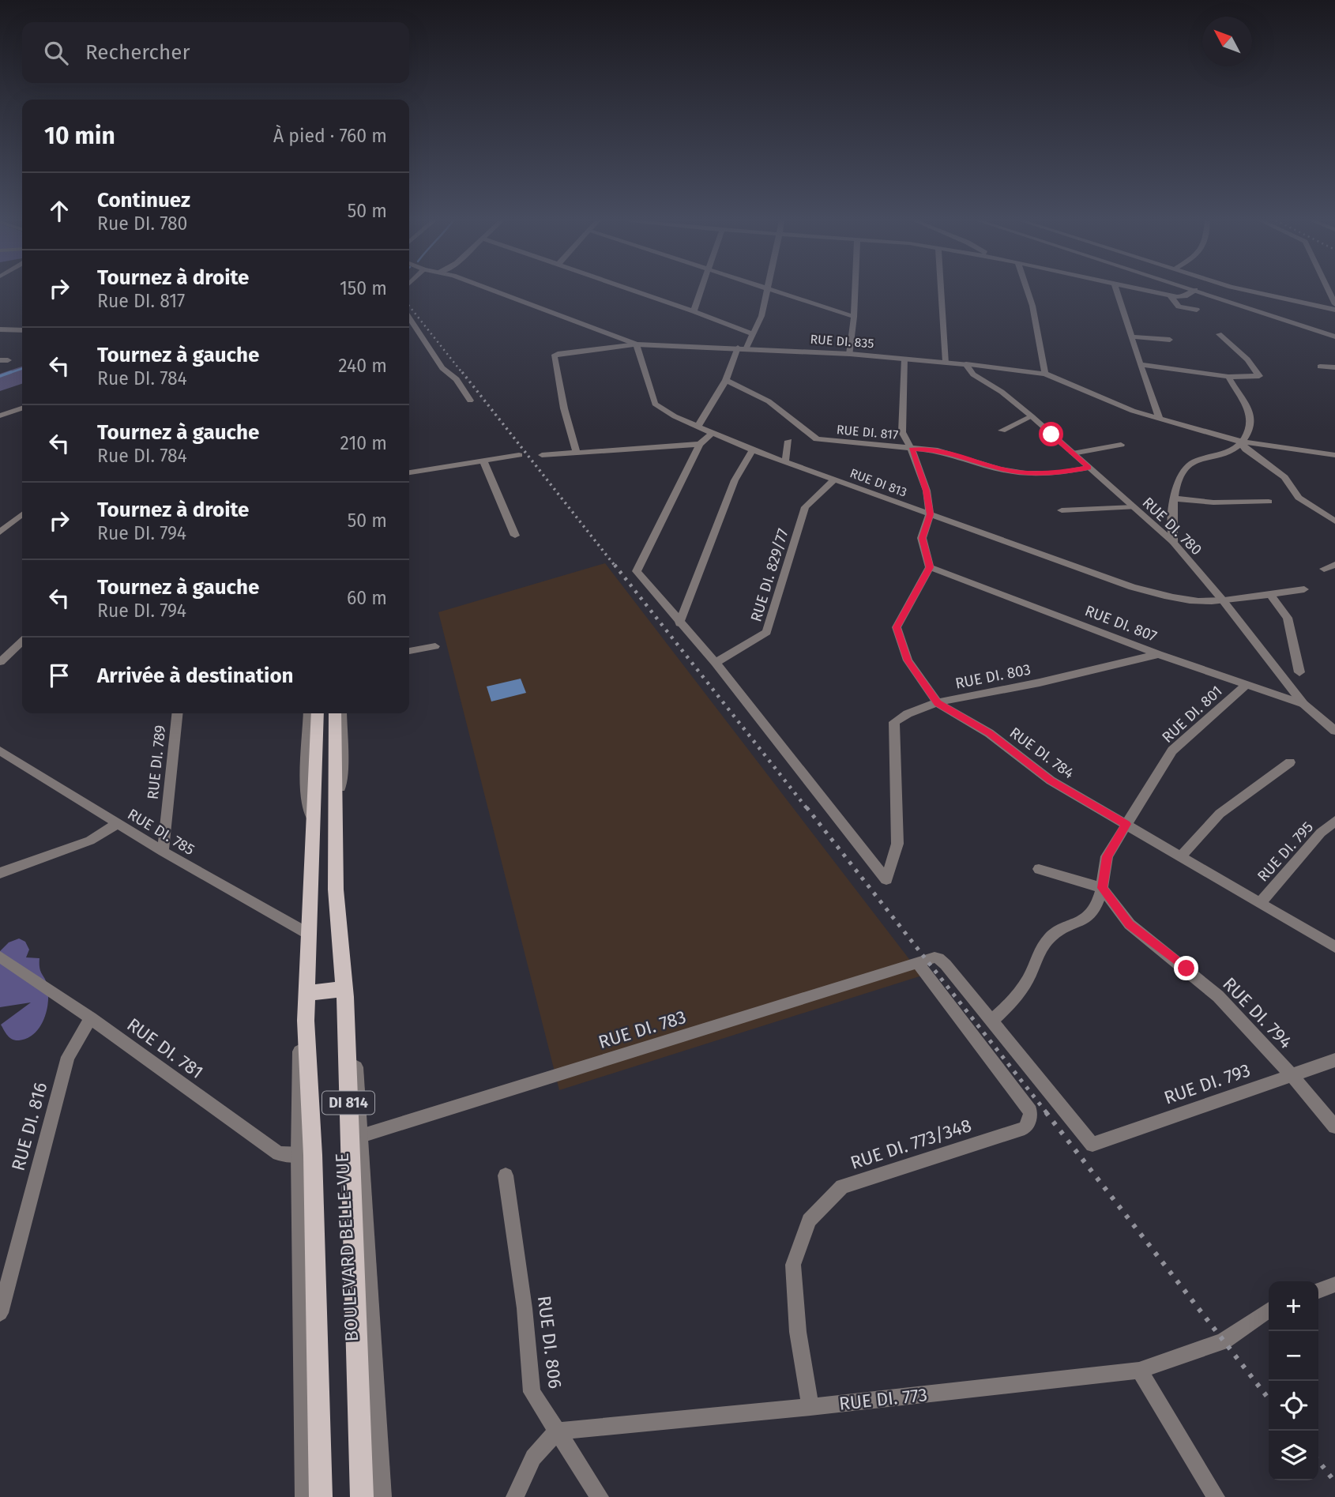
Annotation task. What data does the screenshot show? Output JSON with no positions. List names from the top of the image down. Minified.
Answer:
{"streets":{"main road":["DI 814","BOULEVARD BELLE-VUE"],"street":["RUE DI. 835","RUE DI. 817","RUE DI 813","RUE DI. 780","RUE DI. 829/77","RUE DI. 807","RUE DI. 803","RUE DI. 801","RUE DI. 784","RUE DI. 789","RUE DI. 785","RUE DI. 795","RUE DI. 794","RUE DI. 783","RUE DI. 781","RUE DI. 793","RUE DI. 816","RUE DI. 773/348","RUE DI. 806","RUE DI. 773"]},"crossings":[["RUE DI. 835","RUE DI 813"],["RUE DI. 835","RUE DI. 780"],["RUE DI. 817","RUE DI. 780"],["RUE DI 813","RUE DI. 780"],["RUE DI 813","RUE DI. 829/77"],["RUE DI. 780","RUE DI. 807"],["RUE DI. 829/77","RUE DI. 803"],["RUE DI. 807","RUE DI. 803"],["RUE DI. 807","RUE DI. 801"],["RUE DI. 807","RUE DI. 784"],["RUE DI. 803","RUE DI. 784"],["RUE DI. 801","RUE DI. 784"],["RUE DI. 784","RUE DI. 795"],["RUE DI. 789","RUE DI. 785"],["RUE DI. 785","BOULEVARD BELLE-VUE"],["RUE DI. 794","RUE DI. 793"],["RUE DI. 783","RUE DI. 793"],["RUE DI. 783","RUE DI. 773/348"],["RUE DI. 783","BOULEVARD BELLE-VUE"],["RUE DI. 781","RUE DI. 816"],["RUE DI. 781","BOULEVARD BELLE-VUE"],["RUE DI. 773/348","RUE DI. 773"],["RUE DI. 806","RUE DI. 773"]],"north":"top left","page":{"search":"Rechercher","heading":["10 min","À pied · 760 m"],"list":[["Continuez","Rue DI. 780","50 m"],["Tournez à droite","Rue DI. 817","150 m"],["Tournez à gauche","Rue DI. 784","240 m"],["Tournez à gauche","Rue DI. 784","210 m"],["Tournez à droite","Rue DI. 794","50 m"],["Tournez à gauche","Rue DI. 794","60 m"],"Arrivée à destination"],"map_buttons":["+","−"]}}
